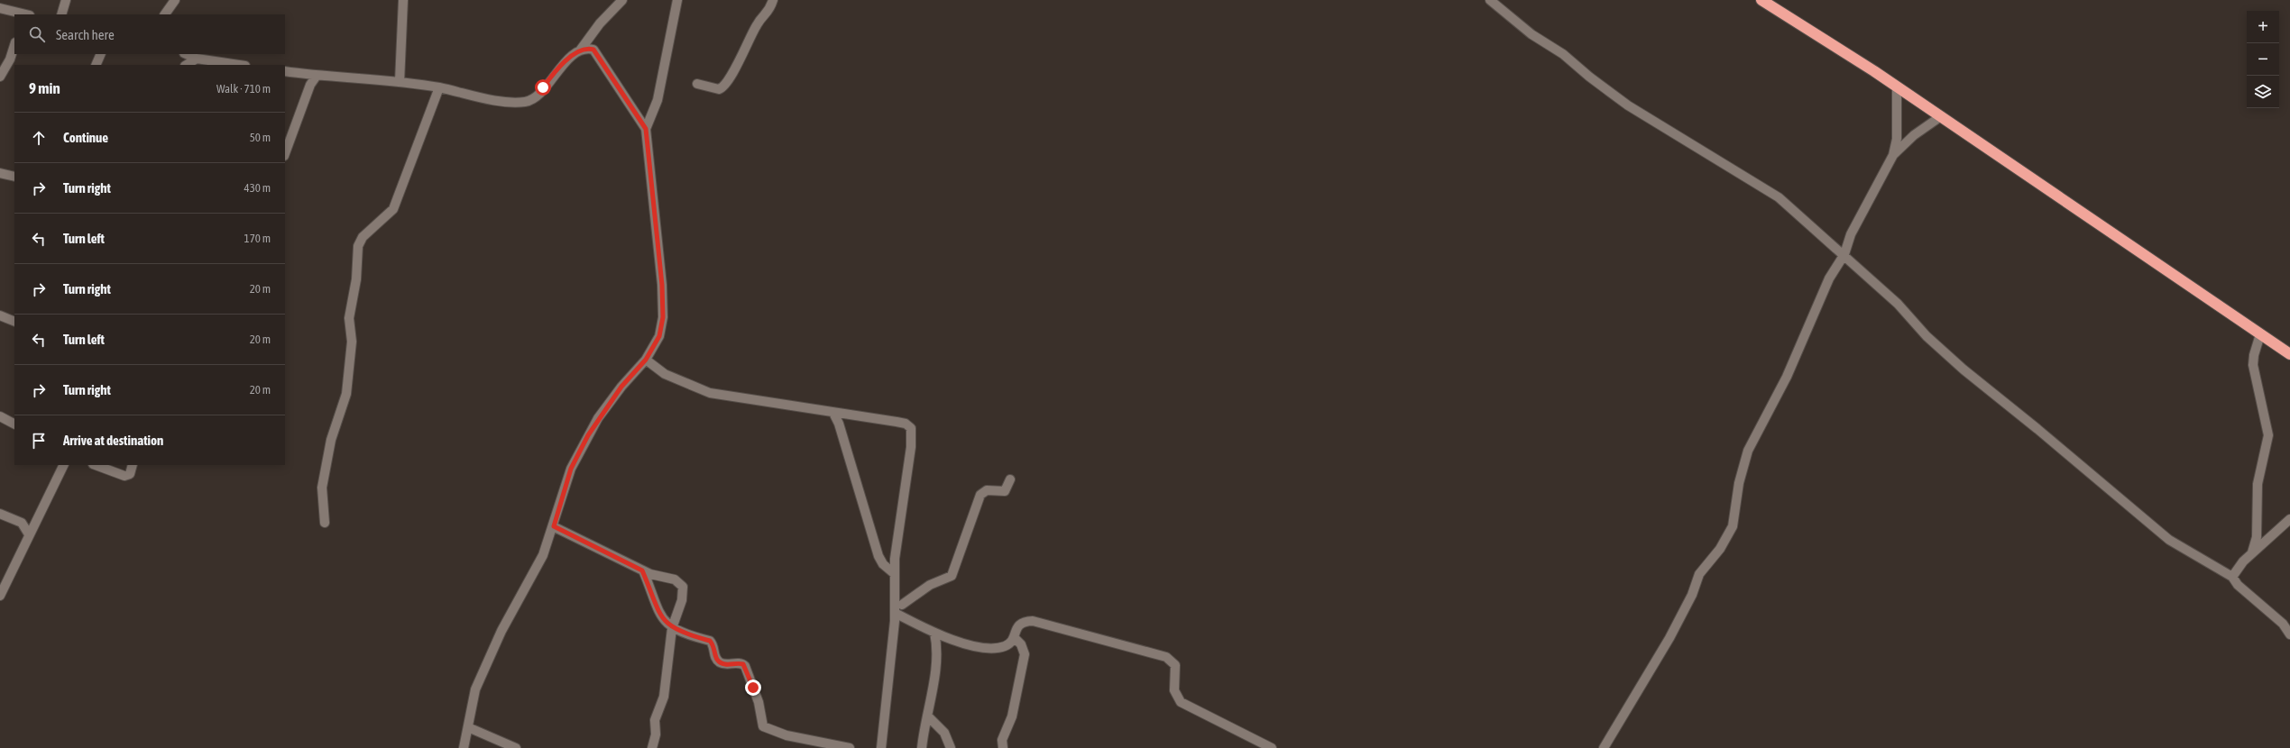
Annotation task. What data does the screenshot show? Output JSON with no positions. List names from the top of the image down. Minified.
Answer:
{"page":{"map_buttons":["+","−"],"search":"Search here","heading":["9 min","Walk · 710 m"],"list":[["Continue","50 m"],["Turn right","430 m"],["Turn left","170 m"],["Turn right","20 m"],["Turn left","20 m"],["Turn right","20 m"],"Arrive at destination"]}}
